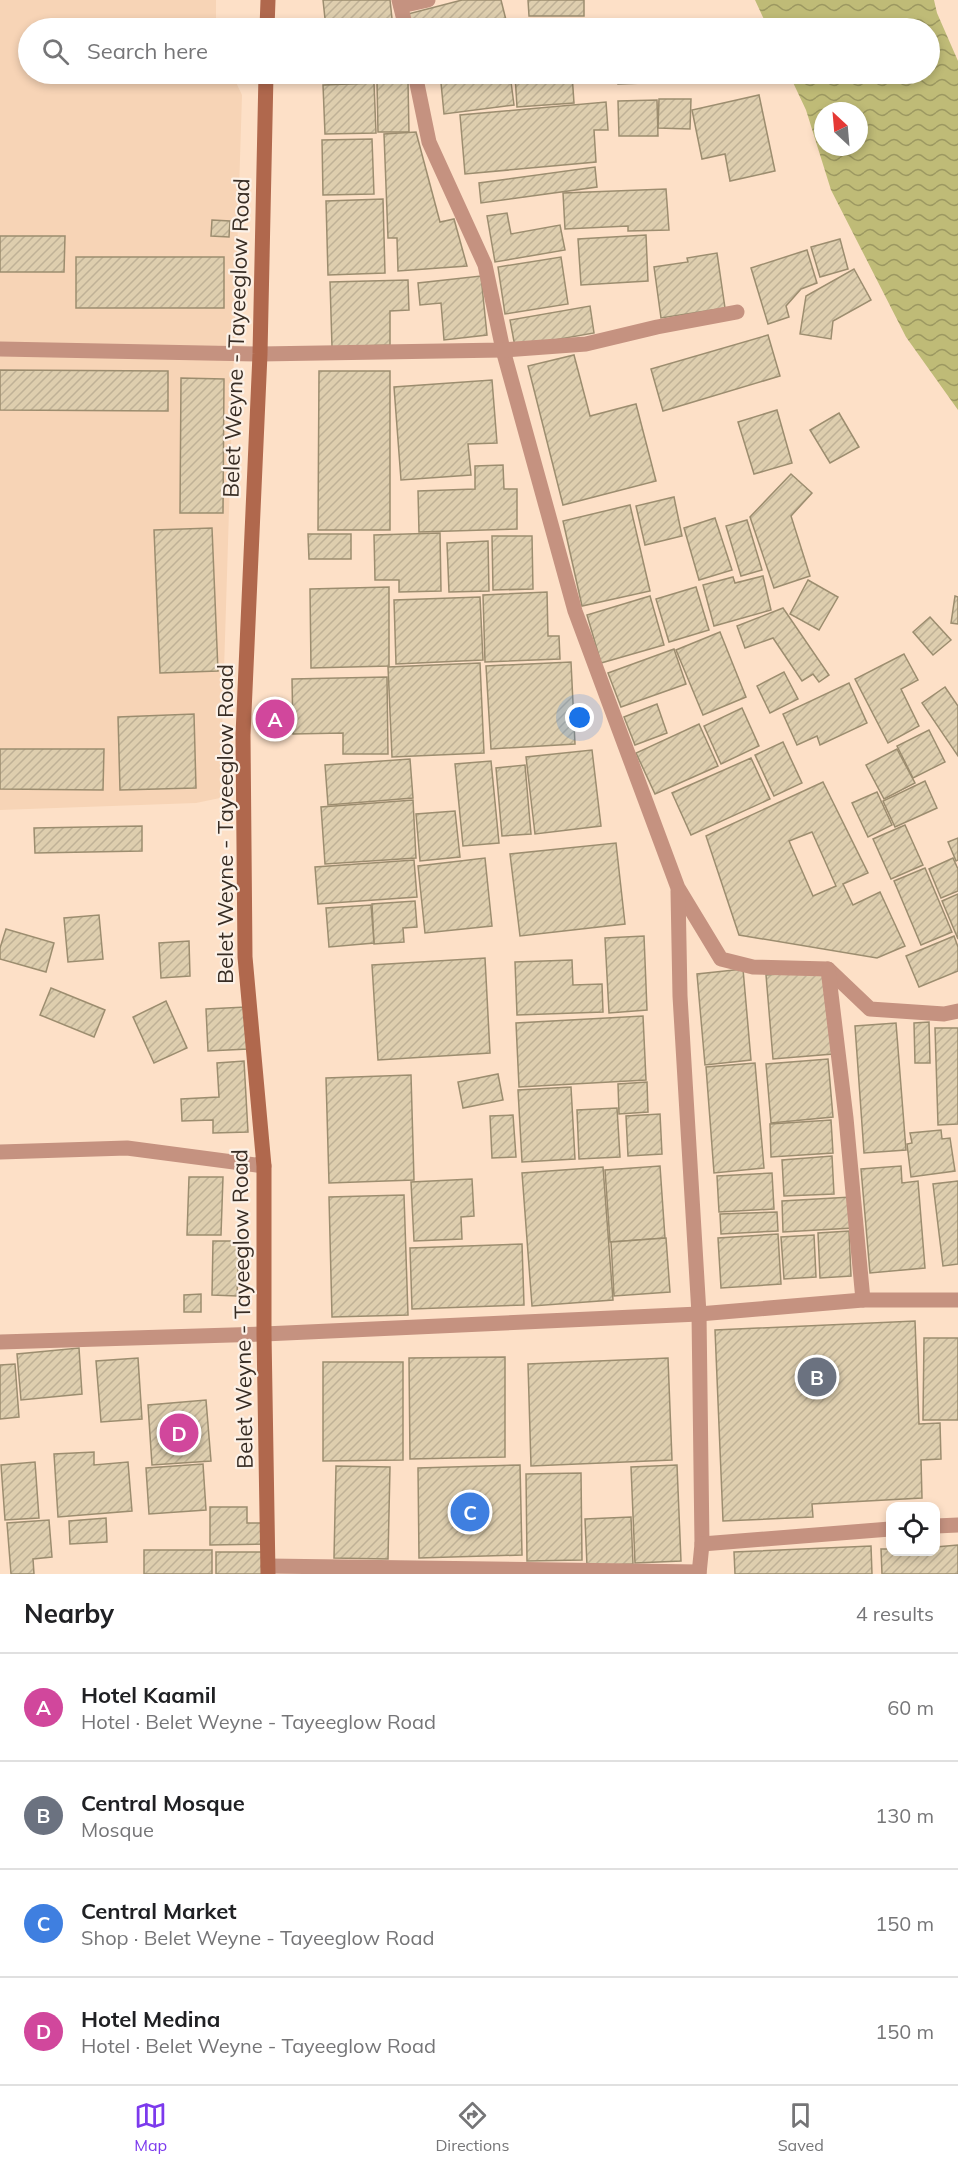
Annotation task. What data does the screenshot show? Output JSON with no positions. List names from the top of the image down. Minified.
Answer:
{"streets":{"main road":["Belet Weyne - Tayeeglow Road"]},"north":"top left","page":{"search":"Search here","pins":["A","B","D","C"],"heading":["Nearby","4 results"],"list":[{"mark":"A","name":"Hotel Kaamil","note":"Hotel · Belet Weyne - Tayeeglow Road","value":"60 m"},{"mark":"B","name":"Central Mosque","note":"Mosque","value":"130 m"},{"mark":"C","name":"Central Market","note":"Shop · Belet Weyne - Tayeeglow Road","value":"150 m"},{"mark":"D","name":"Hotel Medina","note":"Hotel · Belet Weyne - Tayeeglow Road","value":"150 m"}],"nav":["Map","Directions","Saved"]}}
